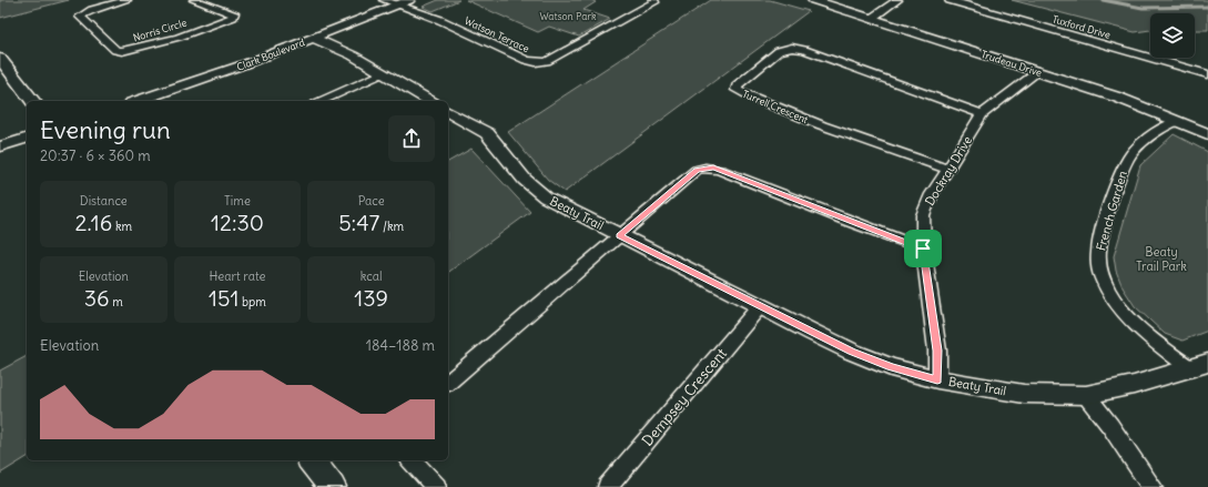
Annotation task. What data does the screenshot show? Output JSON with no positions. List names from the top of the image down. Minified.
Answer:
{"streets":{"street":["Tuxford Drive","Norris Circle","Watson Terrace","Clark Boulevard","Trudeau Drive","Turrell Crescent","Dockray Drive","French Garden","Beaty Trail","Dempsey Crescent"]},"crossings":[["Watson Terrace","Clark Boulevard"],["Trudeau Drive","Dockray Drive"],["Trudeau Drive","French Garden"],["Turrell Crescent","Dockray Drive"],["Dockray Drive","Beaty Trail"],["French Garden","Beaty Trail"],["Beaty Trail","Dempsey Crescent"]],"parks":["Watson Park","Beaty Trail Park"],"page":{"heading":["Evening run","20:37 · 6 × 360 m"],"stats":[["Distance","2.16 km"],["Time","12:30"],["Pace","5:47 /km"],["Elevation","36 m"],["Heart rate","151 bpm"],["kcal","139"]],"chart":["Elevation","184–188 m"]}}
